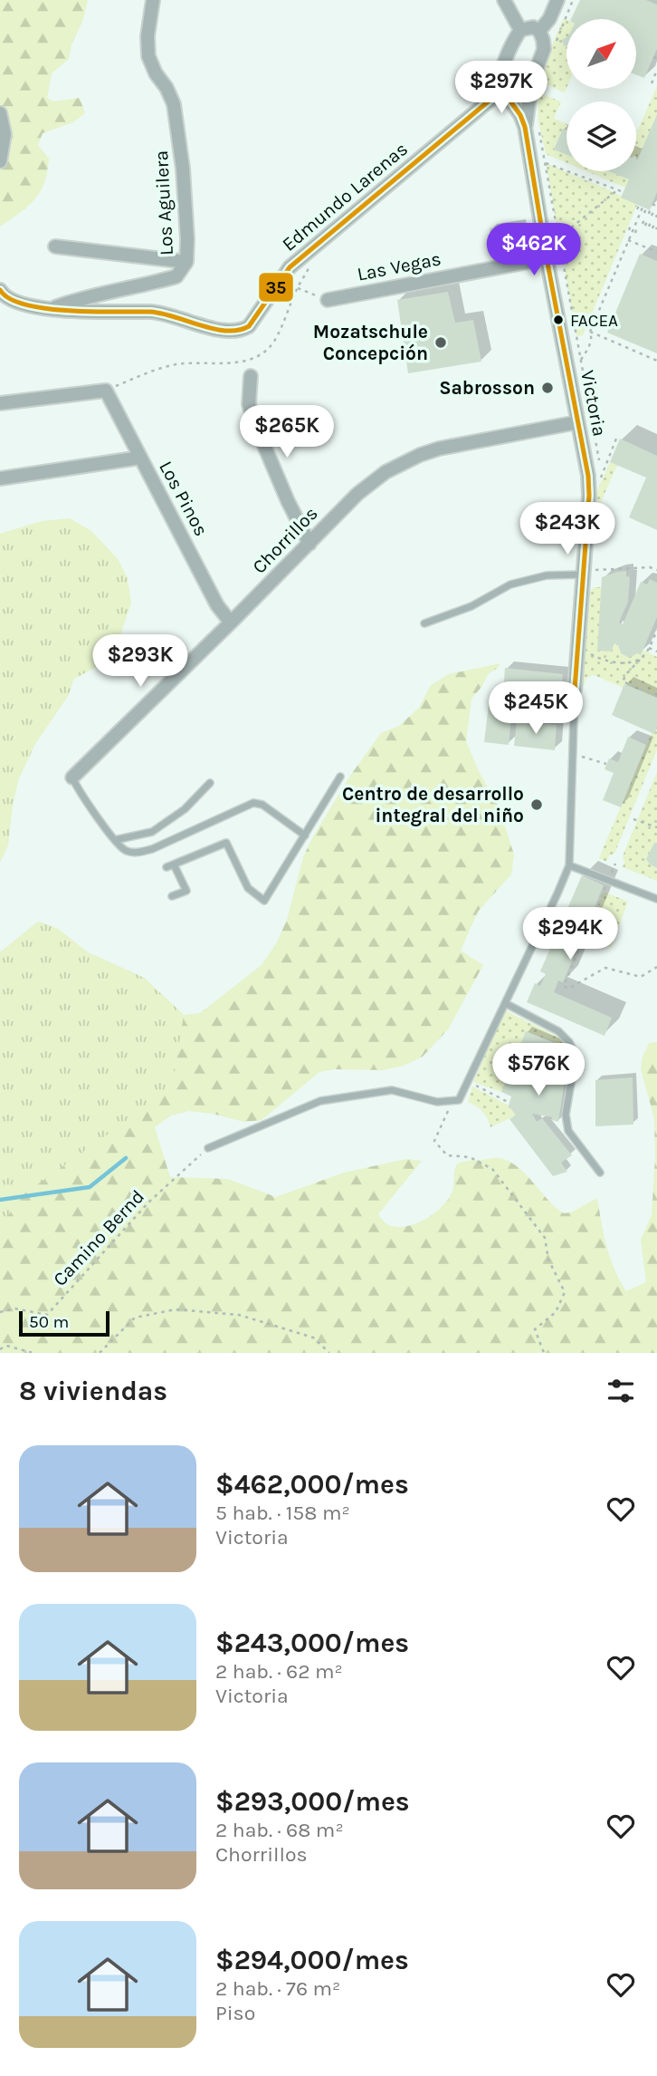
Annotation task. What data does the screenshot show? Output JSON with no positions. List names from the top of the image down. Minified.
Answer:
{"streets":{"street":["Edmundo Larenas","Los Aguilera","Las Vegas","Victoria","Los Pinos","Chorrillos"],"path":["Camino Bernd"]},"crossings":[["Edmundo Larenas","Los Aguilera"],["Edmundo Larenas","Victoria"],["Las Vegas","Victoria"],["Victoria","Chorrillos"],["Los Pinos","Chorrillos"]],"places":["FACEA","Mozatschule Concepción","Sabrosson","Centro de desarrollo integral del niño"],"lines":["transit line 35"],"scale_bar":"50 m","north":"top right","page":{"price":["$297K","$462K","$265K","$243K","$293K","$245K","$294K","$576K"],"scale":"50 m","heading":"8 viviendas","list":[{"name":"$462,000/mes","note":"5 hab. · 158 m² · Victoria"},{"name":"$243,000/mes","note":"2 hab. · 62 m² · Victoria"},{"name":"$293,000/mes","note":"2 hab. · 68 m² · Chorrillos"},{"name":"$294,000/mes","note":"2 hab. · 76 m² · Piso"}]}}
